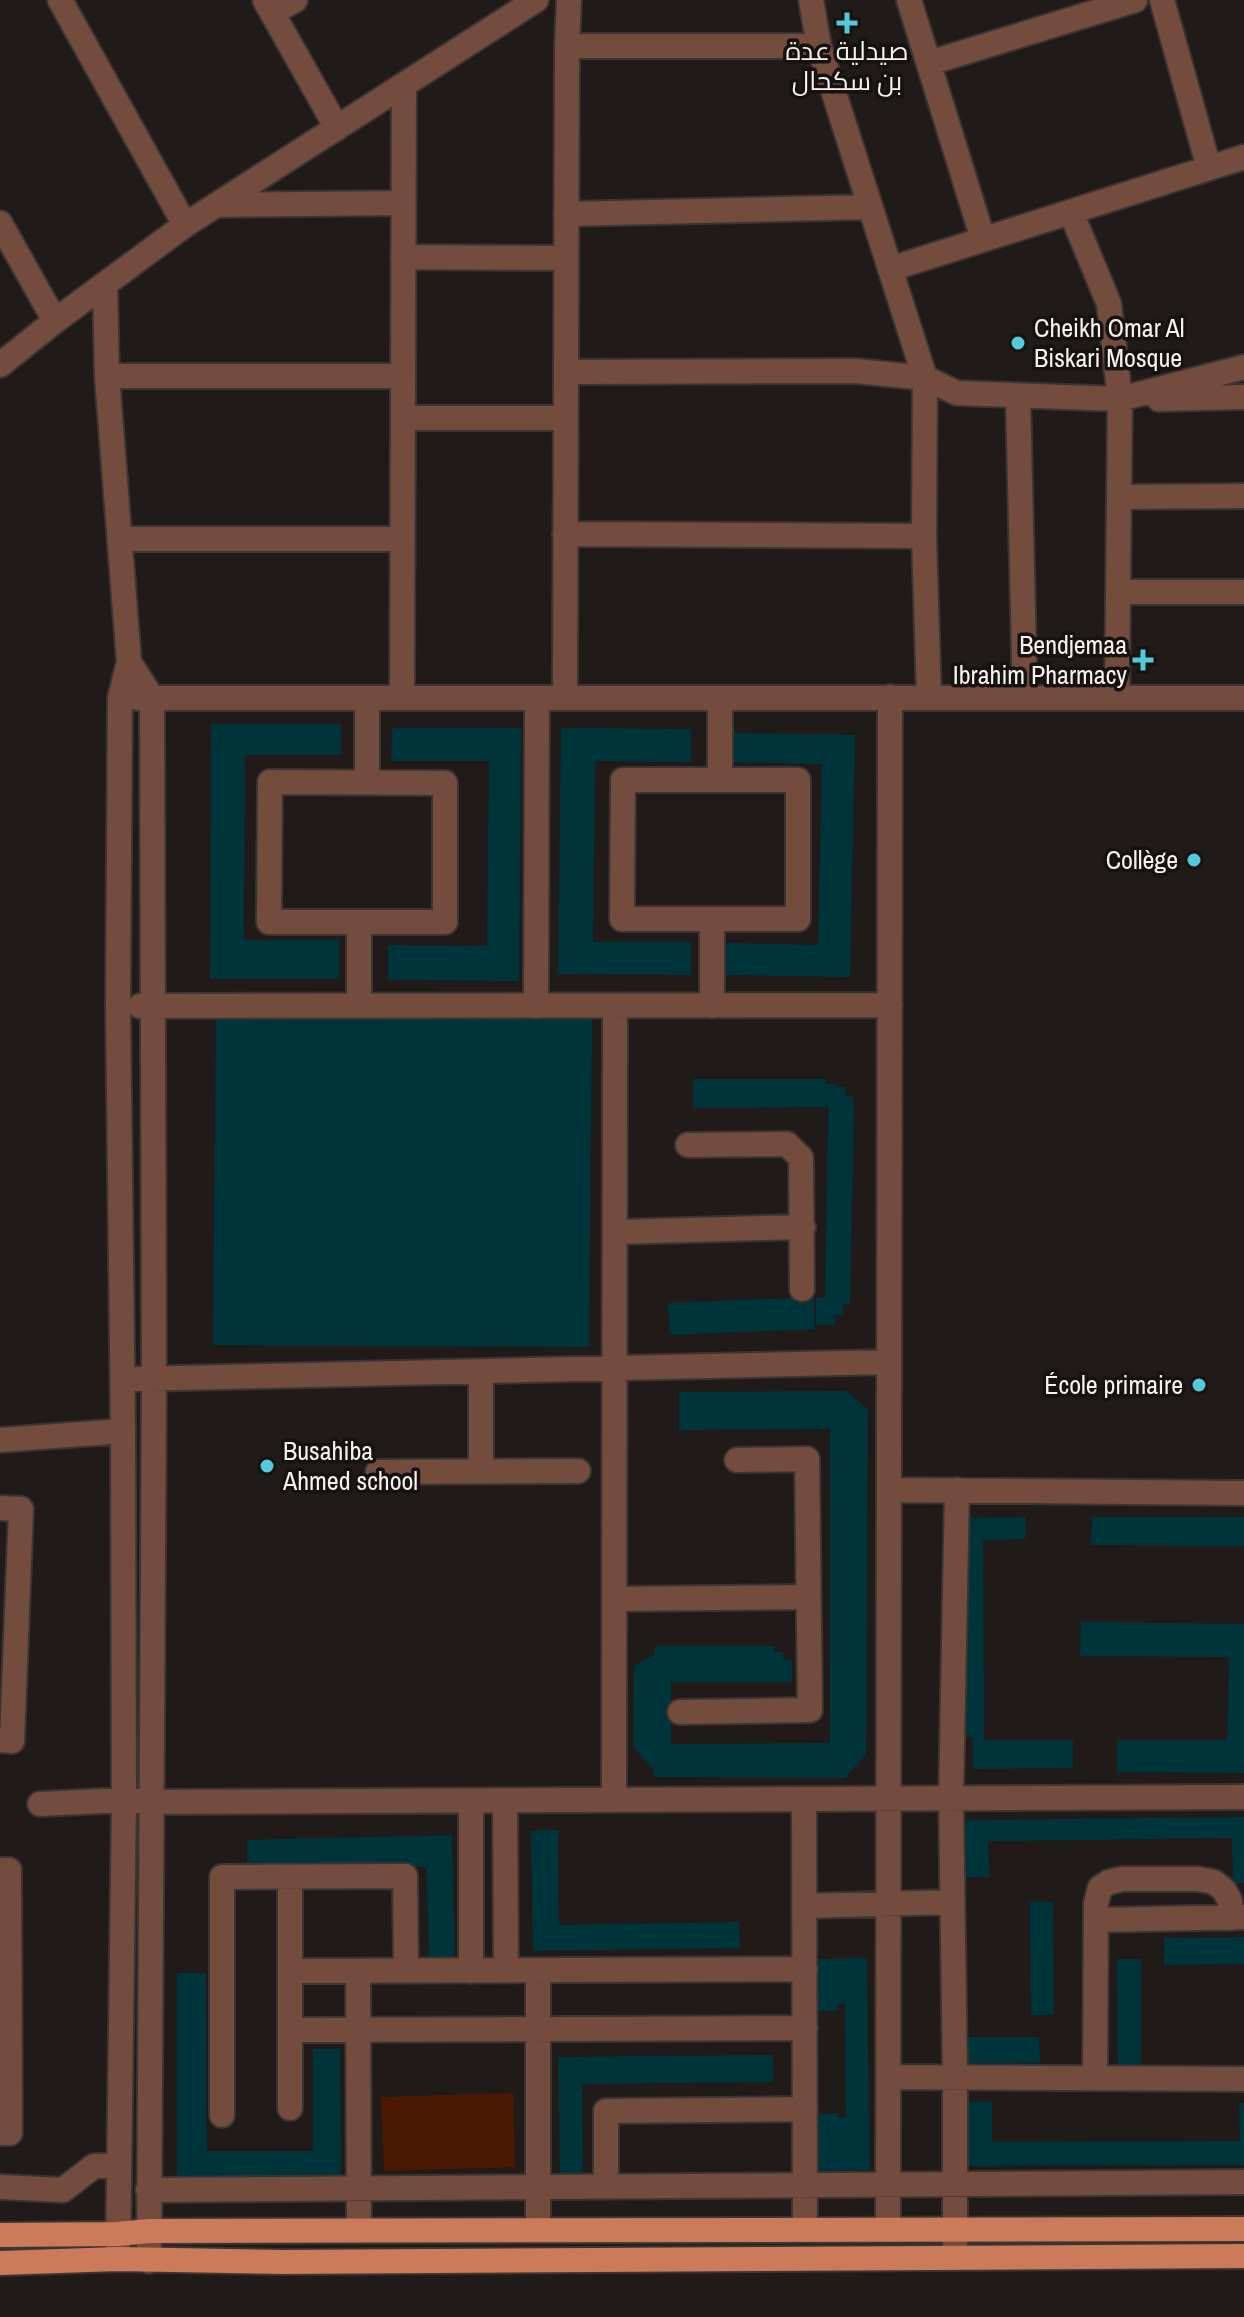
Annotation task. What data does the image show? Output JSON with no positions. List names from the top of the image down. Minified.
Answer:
{"places":{"health":["صيدلية عدة بن سكحال","Bendjemaa Ibrahim Pharmacy"],"other":["Cheikh Omar Al Biskari Mosque","Collège","École primaire","Busahiba Ahmed school"]}}
